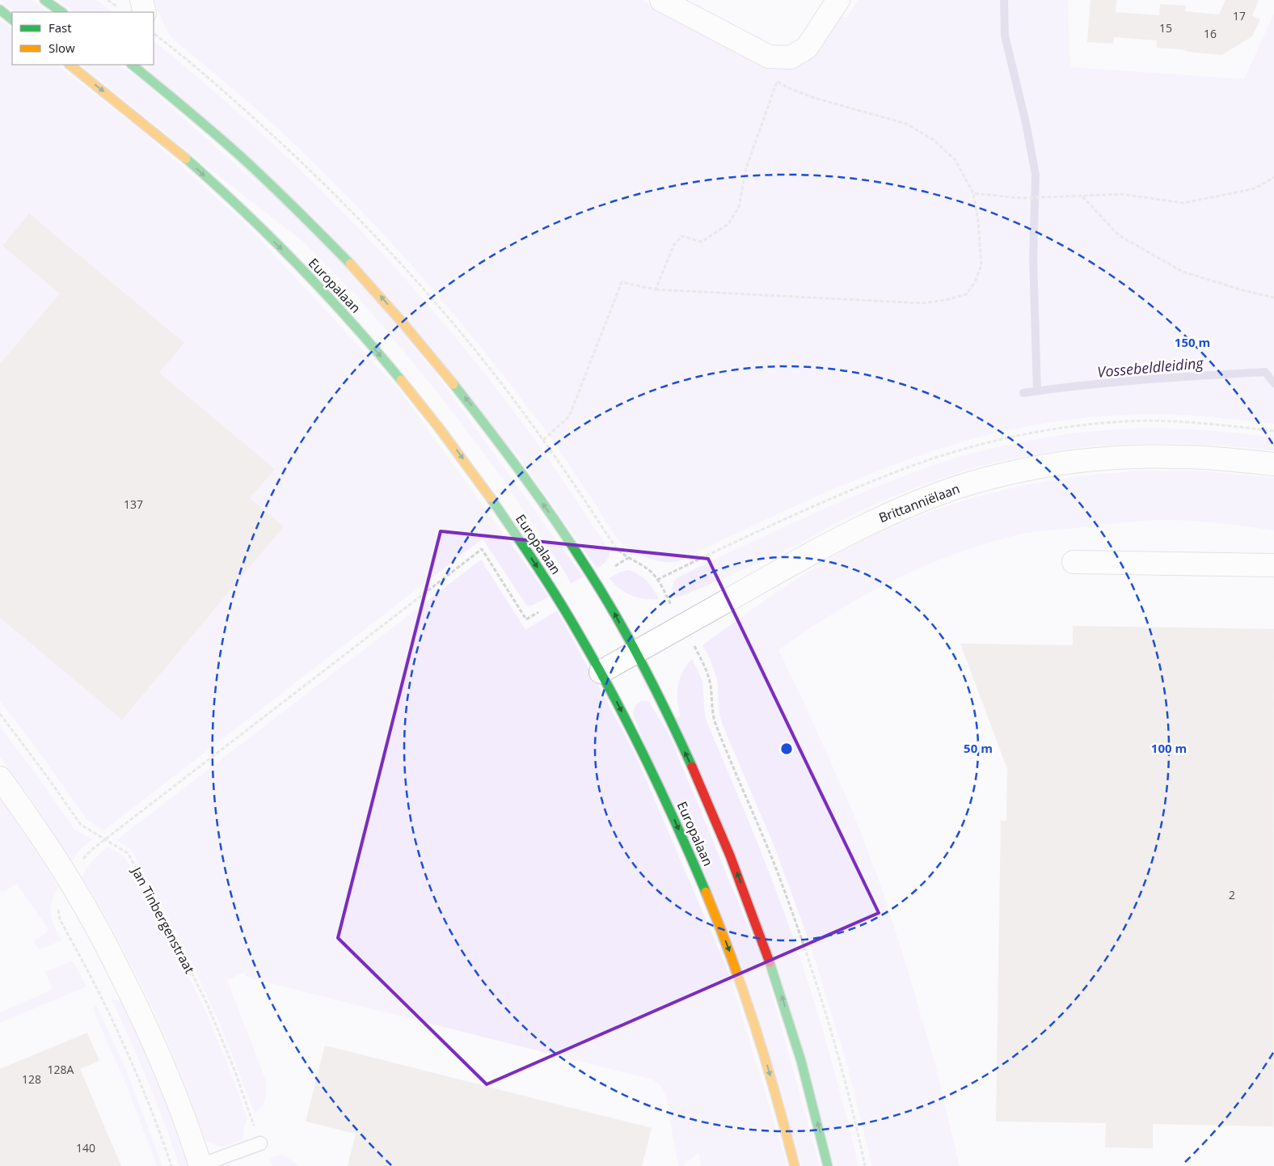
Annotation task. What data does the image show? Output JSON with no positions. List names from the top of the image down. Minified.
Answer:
{"streets":{"street":["Europalaan","Brittanniëlaan"],"path":["Jan Tinbergenstraat"]},"crossings":[["Europalaan","Brittanniëlaan"]],"water":["Vossebeldleiding"],"house_numbers":["17","15","16","137","2","128A","128","140"],"legend":["Fast","Slow"],"rings":["150 m","50 m","100 m"]}
